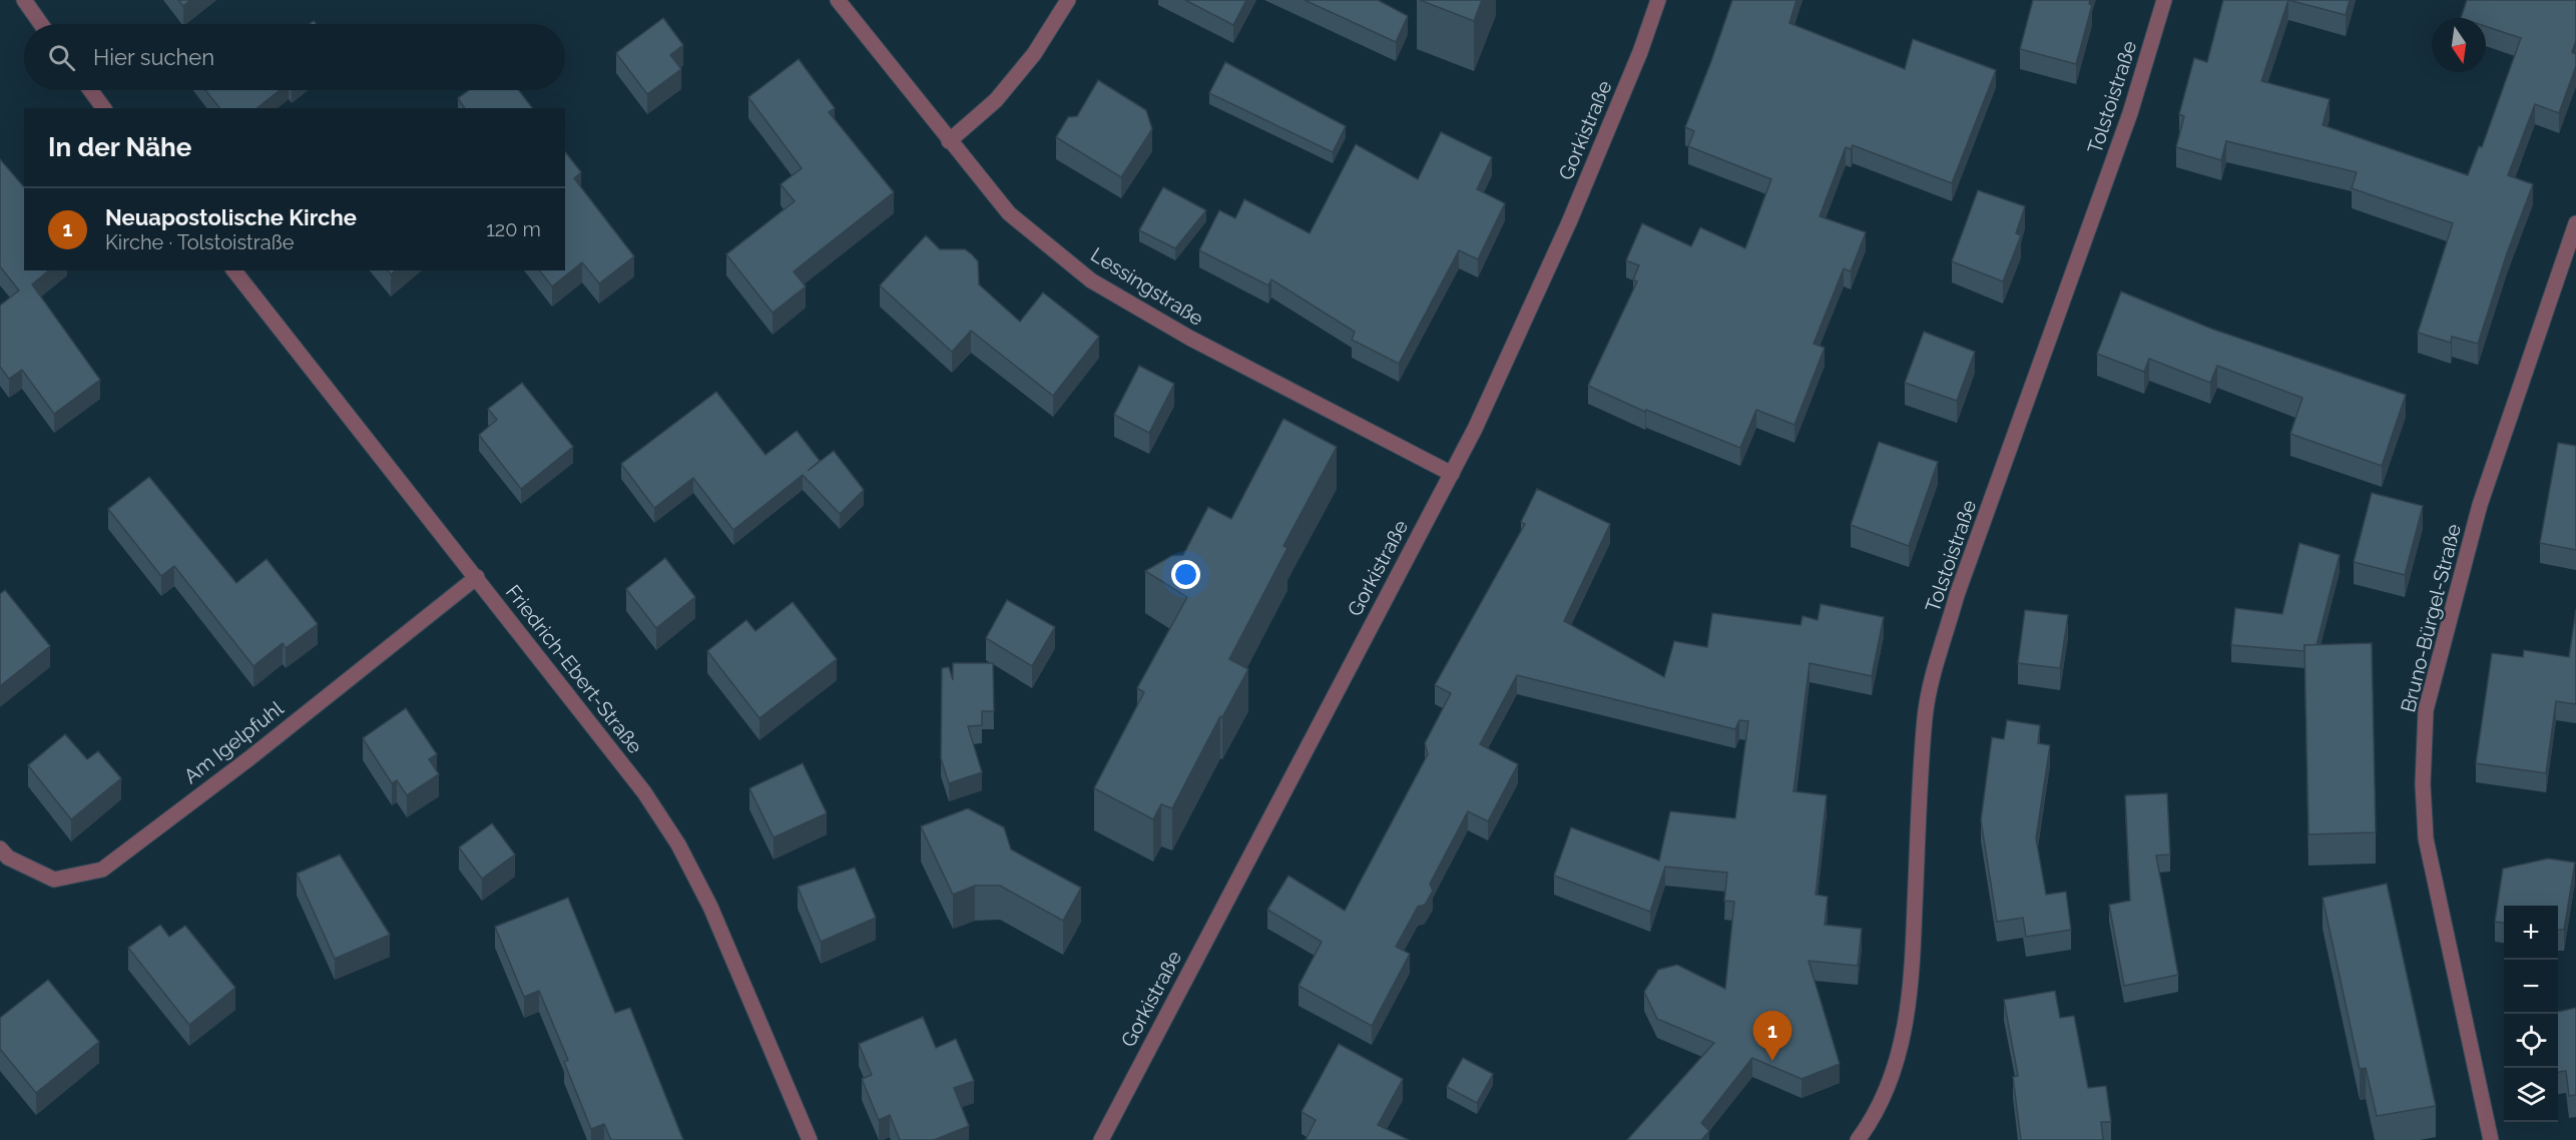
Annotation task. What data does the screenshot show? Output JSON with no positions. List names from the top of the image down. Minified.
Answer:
{"streets":{"street":["Tolstoistraße","Gorkistraße","Lessingstraße","Bruno-Bürgel-Straße","Friedrich-Ebert-Straße","Am Igelpfuhl"]},"crossings":[["Gorkistraße","Lessingstraße"],["Friedrich-Ebert-Straße","Am Igelpfuhl"]],"north":"bottom","page":{"search":"Hier suchen","heading":"In der Nähe","list":[{"mark":"1","name":"Neuapostolische Kirche","note":"Kirche · Tolstoistraße","value":"120 m"}],"map_buttons":["+","−"],"pins":"1"}}
